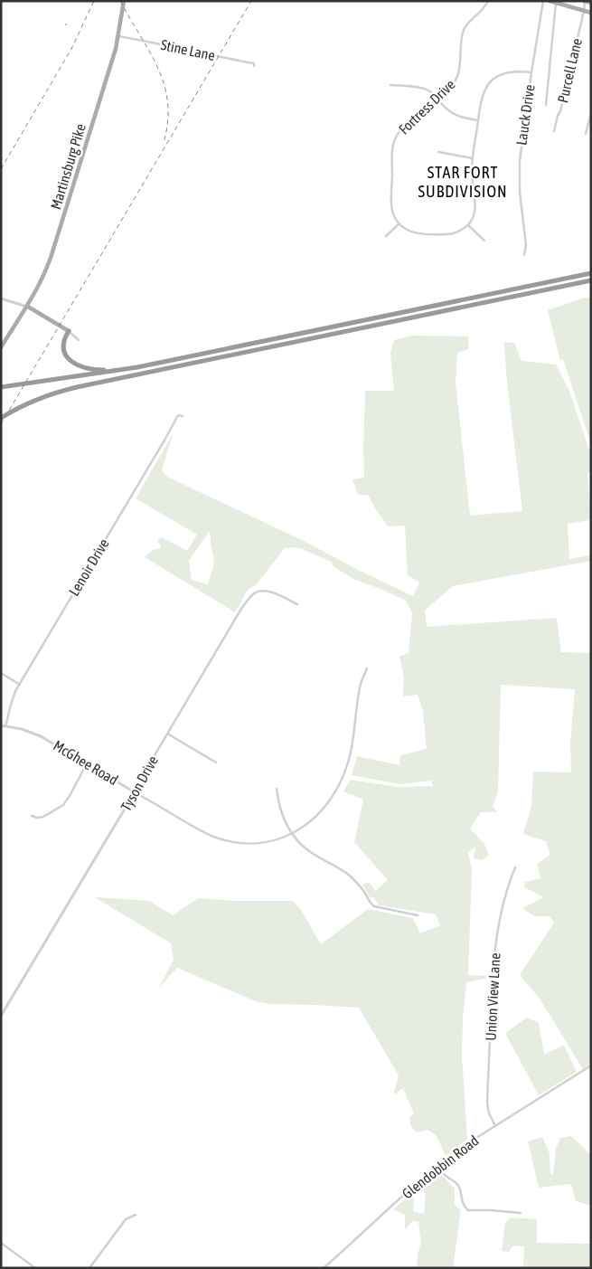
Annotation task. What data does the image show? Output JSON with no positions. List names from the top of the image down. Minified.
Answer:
{"streets":{"main road":["Martinsburg Pike"],"street":["Stine Lane","Purcell Lane","Fortress Drive","Lauck Drive","Lenoir Drive","McGhee Road","Tyson Drive","Union View Lane","Glendobbin Road"]},"crossings":[["Stine Lane","Martinsburg Pike"],["Lenoir Drive","McGhee Road"],["McGhee Road","Tyson Drive"],["Union View Lane","Glendobbin Road"]],"districts":["STAR FORT SUBDIVISION"]}
